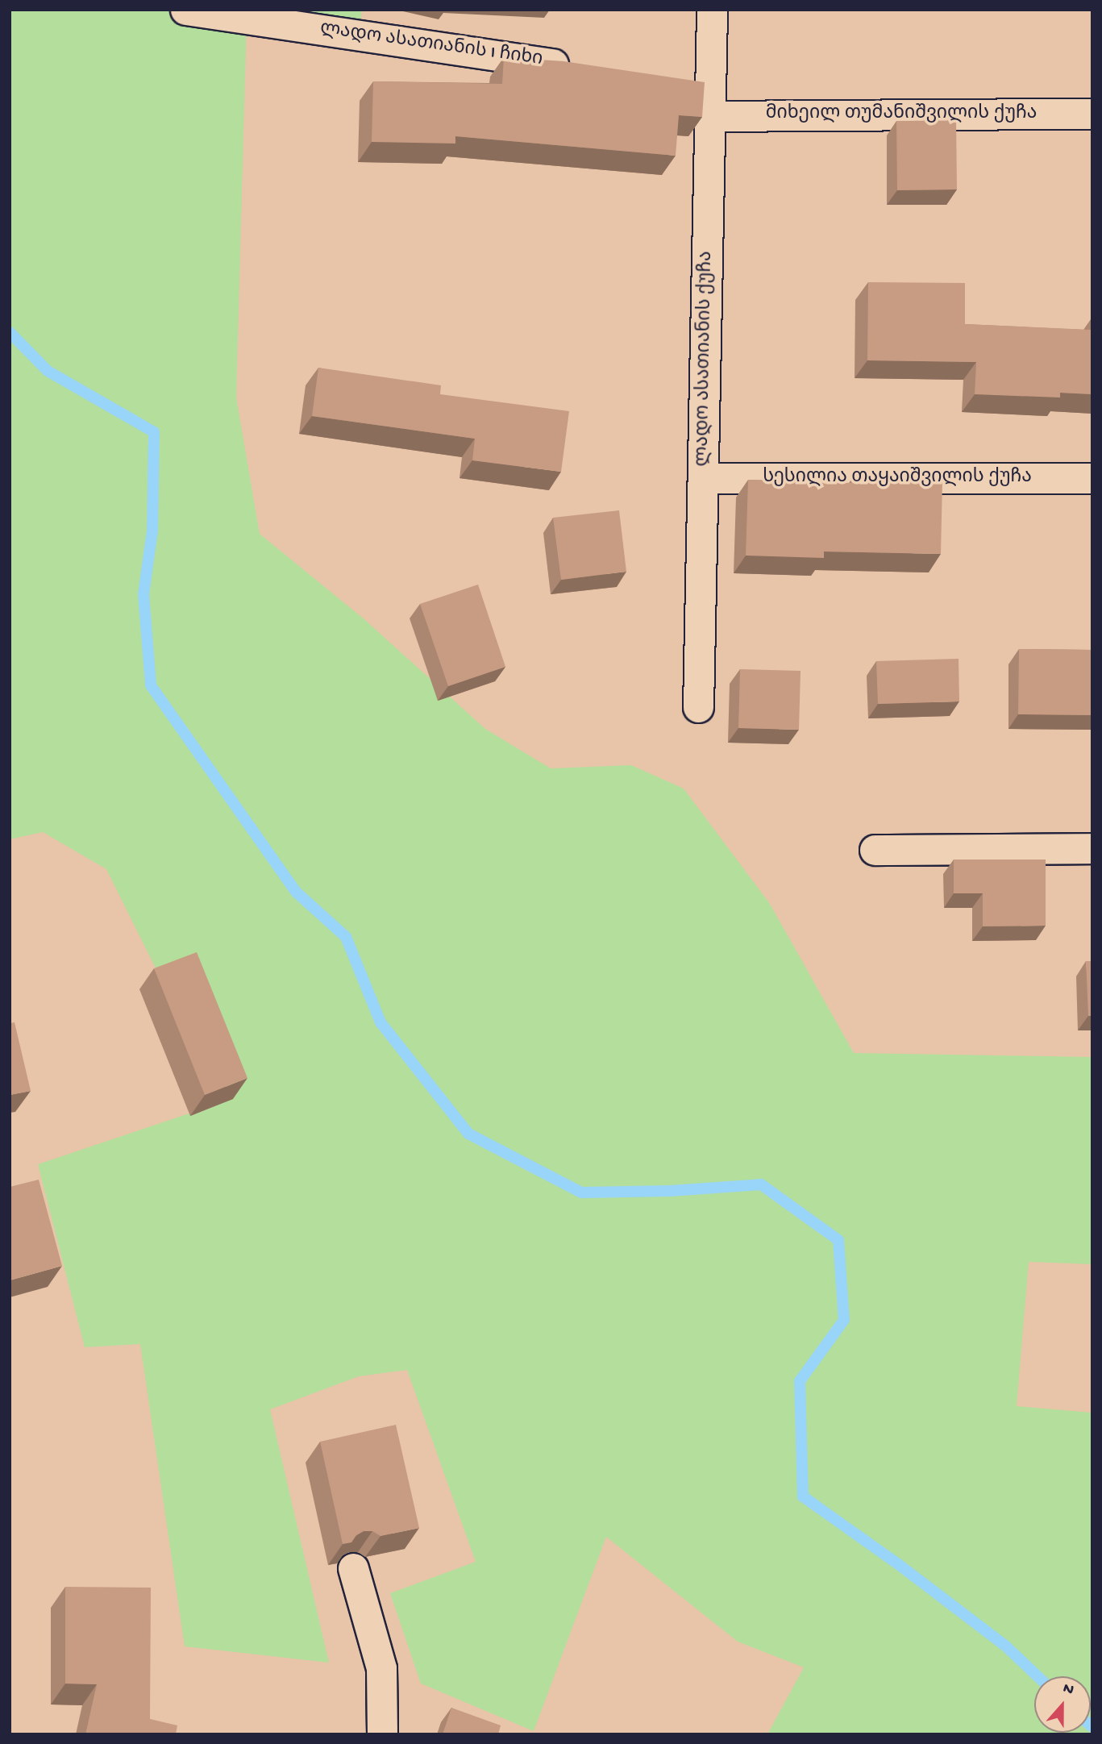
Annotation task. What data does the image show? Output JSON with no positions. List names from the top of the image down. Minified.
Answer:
{"streets":{"street":["ლადო ასათიანის I ჩიხი","მიხეილ თუმანიშვილის ქუჩა","ლადო ასათიანის ქუჩა","სესილია თაყაიშვილის ქუჩა"]},"crossings":[["მიხეილ თუმანიშვილის ქუჩა","ლადო ასათიანის ქუჩა"],["ლადო ასათიანის ქუჩა","სესილია თაყაიშვილის ქუჩა"]],"north":"top"}
